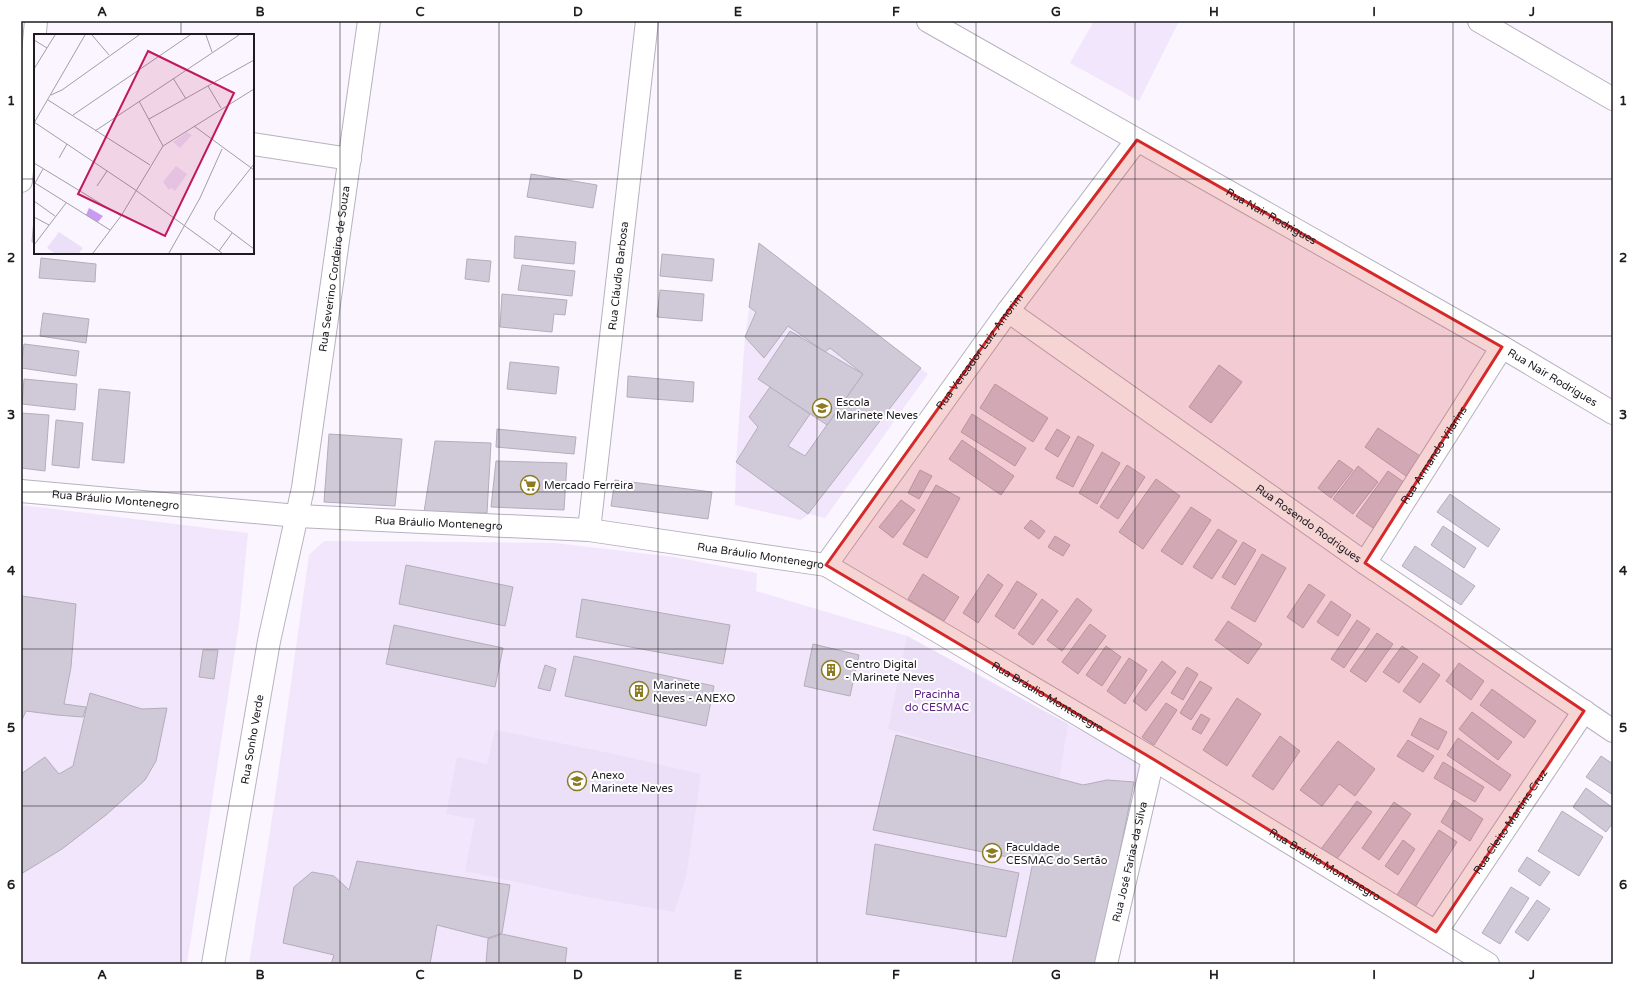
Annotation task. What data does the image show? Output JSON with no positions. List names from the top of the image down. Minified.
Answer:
{"streets":{"street":["Rua Nair Rodrigues","Rua Severino Cordeiro de Souza","Rua Cláudio Barbosa","Rua Vereador Luiz Amorim","Rua Armando Vilarins","Rua Bráulio Montenegro","Rua Rosendo Rodrigues","Rua Sonho Verde","Rua Cleito Martins Cruz","Rua José Farias da Silva"]},"crossings":[["Rua Nair Rodrigues","Rua Vereador Luiz Amorim"],["Rua Nair Rodrigues","Rua Armando Vilarins"],["Rua Severino Cordeiro de Souza","Rua Bráulio Montenegro"],["Rua Severino Cordeiro de Souza","Rua Sonho Verde"],["Rua Cláudio Barbosa","Rua Bráulio Montenegro"],["Rua Vereador Luiz Amorim","Rua Bráulio Montenegro"],["Rua Vereador Luiz Amorim","Rua Rosendo Rodrigues"],["Rua Armando Vilarins","Rua Rosendo Rodrigues"],["Rua Bráulio Montenegro","Rua Sonho Verde"],["Rua Bráulio Montenegro","Rua Cleito Martins Cruz"],["Rua Bráulio Montenegro","Rua José Farias da Silva"],["Rua Rosendo Rodrigues","Rua Cleito Martins Cruz"]],"parks":["Pracinha do CESMAC"],"places":{"school or university":["Escola Marinete Neves","Anexo Marinete Neves","Faculdade CESMAC do Sertão"],"supermarket":["Mercado Ferreira"],"building":["Centro Digital - Marinete Neves","Marinete Neves - ANEXO"]},"grid":{"columns":["A","B","C","D","E","F","G","H","I","J"],"rows":["1","2","3","4","5","6"]}}
